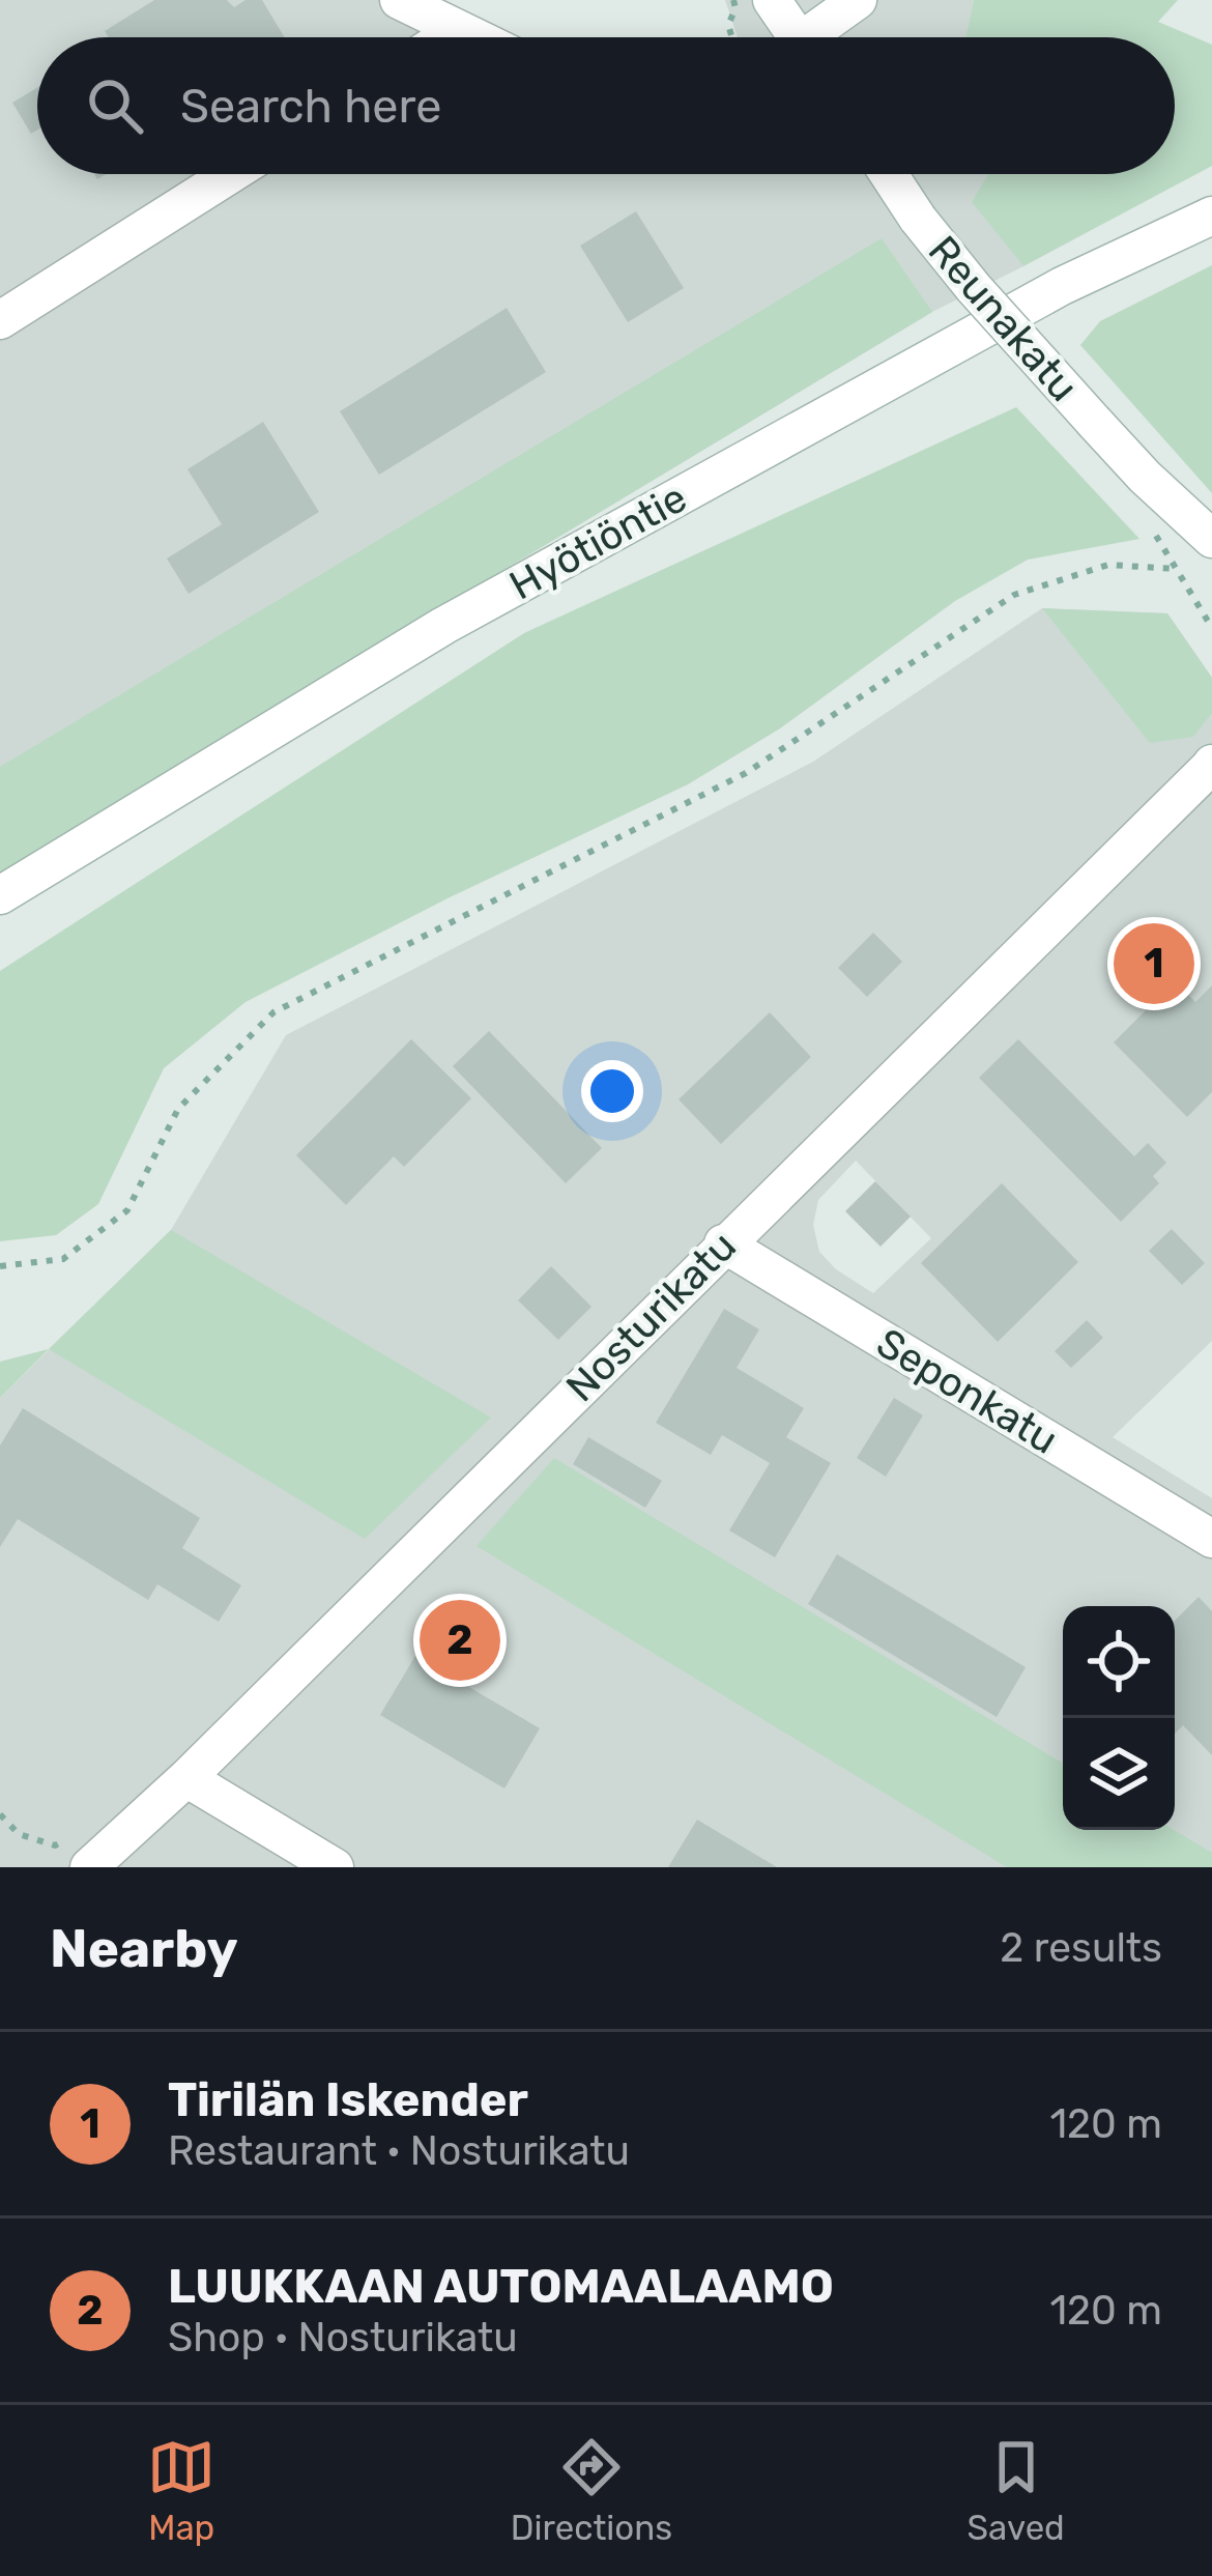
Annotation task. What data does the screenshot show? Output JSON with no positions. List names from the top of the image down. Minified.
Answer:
{"streets":{"street":["Reunakatu","Hyötiöntie","Nosturikatu","Seponkatu"]},"crossings":[["Nosturikatu","Seponkatu"]],"page":{"search":"Search here","pins":["1","2"],"heading":["Nearby","2 results"],"list":[{"mark":"1","name":"Tirilän Iskender","note":"Restaurant · Nosturikatu","value":"120 m"},{"mark":"2","name":"LUUKKAAN AUTOMAALAAMO","note":"Shop · Nosturikatu","value":"120 m"}],"nav":["Map","Directions","Saved"]}}
